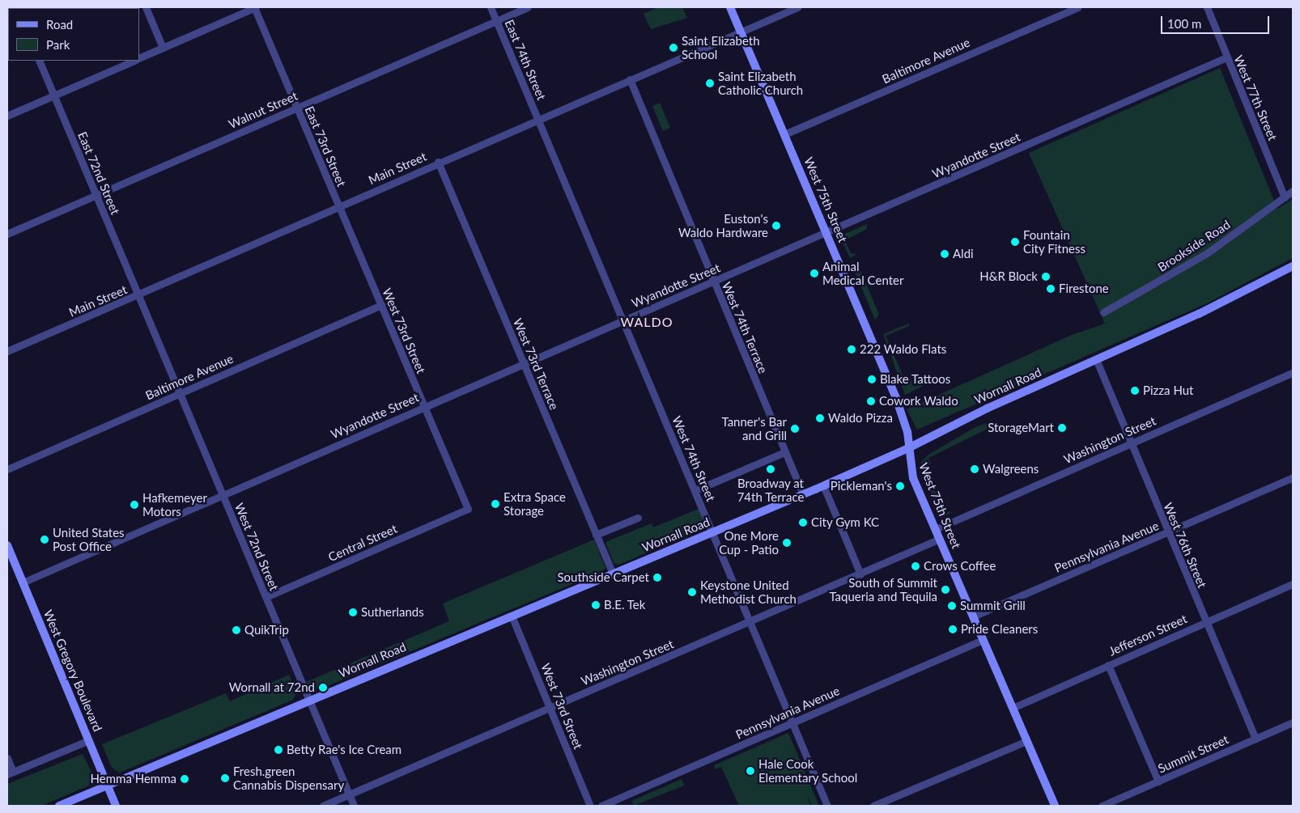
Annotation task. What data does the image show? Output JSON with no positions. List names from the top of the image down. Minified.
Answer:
{"streets":{"main road":["West 75th Street","Wornall Road","West Gregory Boulevard"],"street":["East 74th Street","Baltimore Avenue","West 77th Street","Walnut Street","East 73rd Street","Wyandotte Street","Main Street","East 72nd Street","Brookside Road","West 74th Terrace","West 73rd Street","West 73rd Terrace","Washington Street","West 74th Street","Central Street","West 76th Street","West 72nd Street","Pennsylvania Avenue","Jefferson Street","Summit Street"]},"crossings":[["East 74th Street","Walnut Street"],["East 74th Street","Main Street"],["East 74th Street","West 74th Street"],["Baltimore Avenue","West 75th Street"],["Baltimore Avenue","West 73rd Street"],["Baltimore Avenue","West 72nd Street"],["West 77th Street","Wyandotte Street"],["West 77th Street","Brookside Road"],["Walnut Street","East 73rd Street"],["Walnut Street","East 72nd Street"],["East 73rd Street","Main Street"],["East 73rd Street","West 73rd Street"],["Wyandotte Street","West 75th Street"],["Wyandotte Street","West 74th Terrace"],["Wyandotte Street","West 73rd Street"],["Wyandotte Street","West 73rd Terrace"],["Wyandotte Street","West 74th Street"],["Wyandotte Street","West 72nd Street"],["Wyandotte Street","West Gregory Boulevard"],["Main Street","East 72nd Street"],["Main Street","West 75th Street"],["Main Street","West 74th Terrace"],["Main Street","West 73rd Street"],["Main Street","West 73rd Terrace"],["Main Street","West 74th Street"],["Main Street","West 72nd Street"],["East 72nd Street","West 72nd Street"],["West 75th Street","Wornall Road"],["West 75th Street","Washington Street"],["West 75th Street","Pennsylvania Avenue"],["West 75th Street","Jefferson Street"],["West 74th Terrace","Wornall Road"],["West 73rd Street","Wornall Road"],["West 73rd Street","Washington Street"],["West 73rd Street","Central Street"],["West 73rd Terrace","Wornall Road"],["Wornall Road","West 74th Street"],["Wornall Road","West 76th Street"],["Wornall Road","West 72nd Street"],["Wornall Road","West Gregory Boulevard"],["Washington Street","West 74th Street"],["Washington Street","West 76th Street"],["Washington Street","West 72nd Street"],["West 74th Street","Pennsylvania Avenue"],["Central Street","West 72nd Street"],["West 76th Street","Pennsylvania Avenue"],["West 76th Street","Jefferson Street"],["West 76th Street","Summit Street"]],"districts":["WALDO"],"places":["Saint Elizabeth School","Saint Elizabeth Catholic Church","Euston's Waldo Hardware","Fountain City Fitness","Aldi","Animal Medical Center","H&R Block","Firestone","222 Waldo Flats","Blake Tattoos","Pizza Hut","Cowork Waldo","Waldo Pizza","StorageMart","Tanner's Bar and Grill","Broadway at 74th Terrace","Walgreens","Pickleman's","Extra Space Storage","Hafkemeyer Motors","City Gym KC","United States Post Office","One More Cup - Patio","Crows Coffee","Southside Carpet","South of Summit Taqueria and Tequila","Keystone United Methodist Church","B.E. Tek","Summit Grill","Sutherlands","Pride Cleaners","QuikTrip","Wornall at 72nd","Betty Rae's Ice Cream","Hale Cook Elementary School","Fresh.green Cannabis Dispensary","Hemma Hemma"],"legend":["Road","Park"],"scale_bar":"100 m"}
